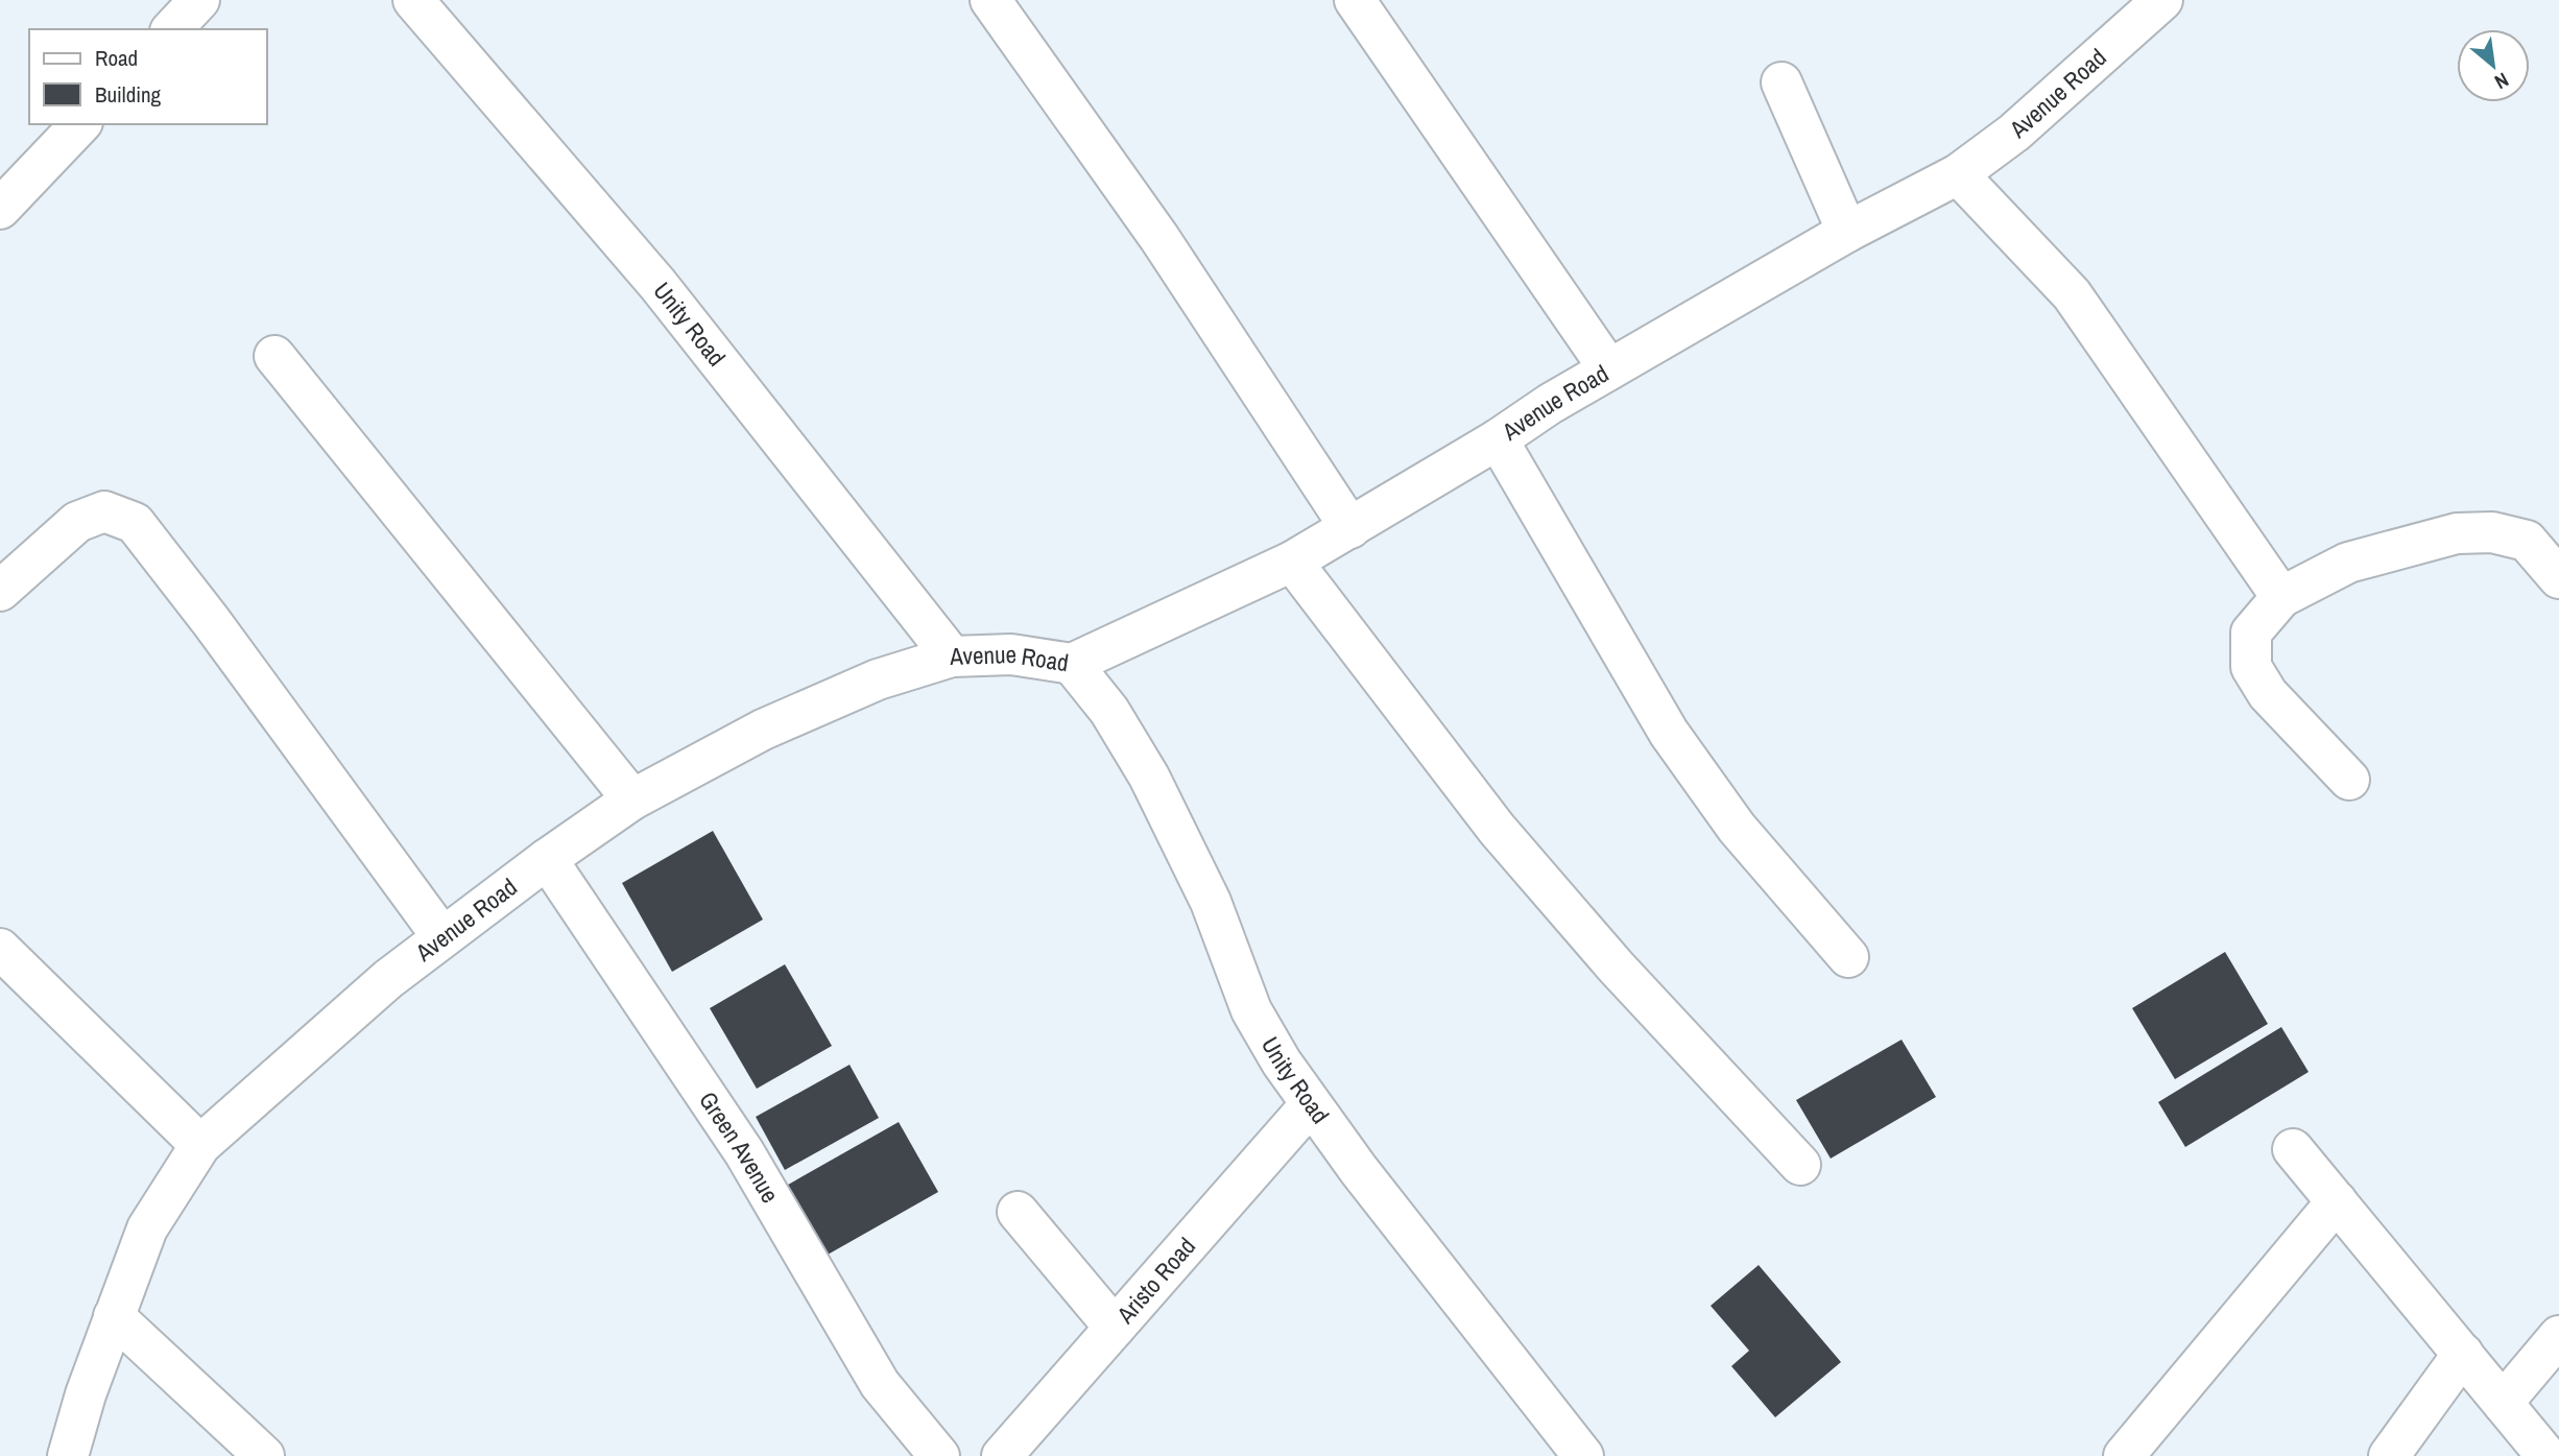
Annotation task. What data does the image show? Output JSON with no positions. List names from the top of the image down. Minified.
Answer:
{"streets":{"street":["Avenue Road","Unity Road","Green Avenue","Aristo Road"]},"crossings":[["Avenue Road","Unity Road"],["Avenue Road","Green Avenue"],["Unity Road","Aristo Road"]],"legend":["Road","Building"],"north":"bottom right"}
